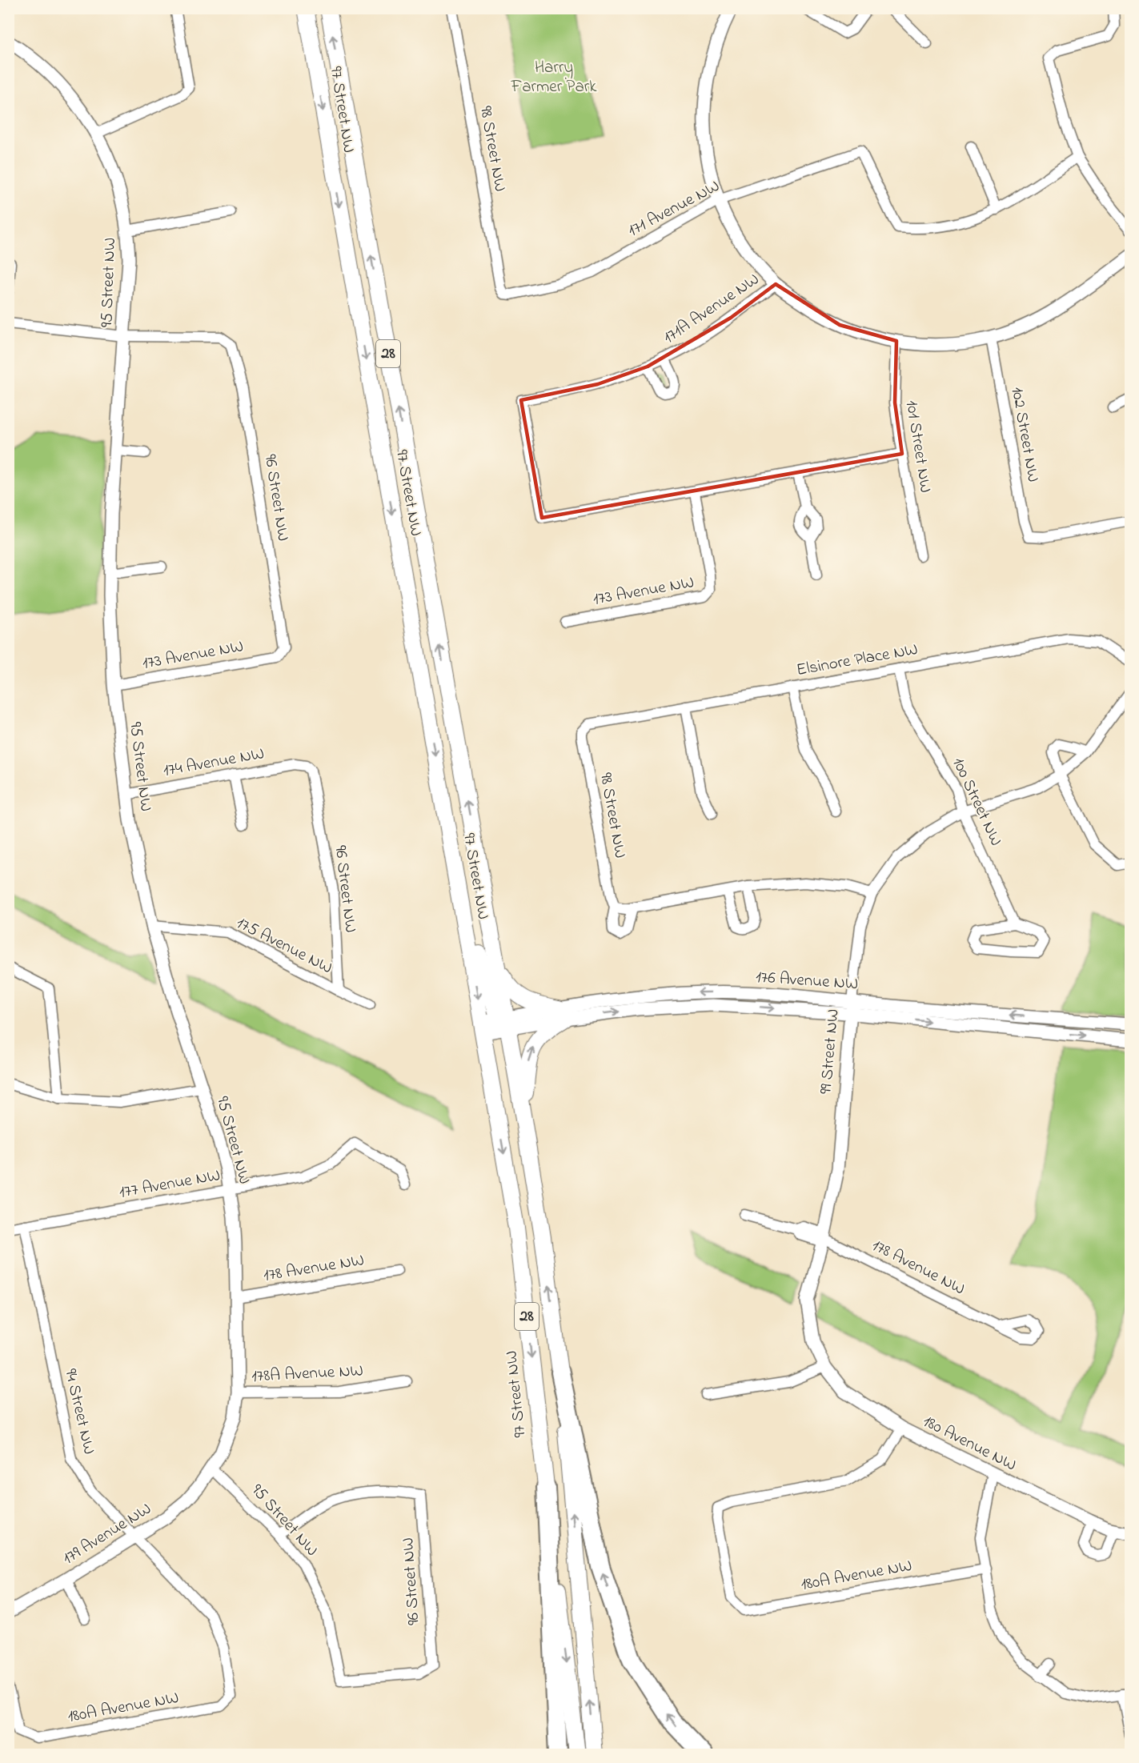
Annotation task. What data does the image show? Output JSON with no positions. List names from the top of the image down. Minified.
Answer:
{"streets":{"main road":["97 Street NW","28"],"street":["98 Street NW","171 Avenue NW","95 Street NW","171A Avenue NW","102 Street NW","101 Street NW","96 Street NW","173 Avenue NW","Elsinore Place NW","174 Avenue NW","100 Street NW","175 Avenue NW","176 Avenue NW","99 Street NW","177 Avenue NW","178 Avenue NW","178A Avenue NW","94 Street NW","180 Avenue NW","179 Avenue NW","180A Avenue NW"]},"crossings":[["97 Street NW","176 Avenue NW"],["98 Street NW","171 Avenue NW"],["98 Street NW","Elsinore Place NW"],["95 Street NW","96 Street NW"],["95 Street NW","173 Avenue NW"],["95 Street NW","174 Avenue NW"],["95 Street NW","175 Avenue NW"],["95 Street NW","177 Avenue NW"],["95 Street NW","178 Avenue NW"],["95 Street NW","178A Avenue NW"],["95 Street NW","179 Avenue NW"],["171A Avenue NW","173 Avenue NW"],["96 Street NW","173 Avenue NW"],["96 Street NW","174 Avenue NW"],["96 Street NW","175 Avenue NW"],["Elsinore Place NW","100 Street NW"],["100 Street NW","99 Street NW"],["176 Avenue NW","99 Street NW"],["99 Street NW","178 Avenue NW"],["99 Street NW","180 Avenue NW"],["177 Avenue NW","94 Street NW"],["94 Street NW","179 Avenue NW"],["94 Street NW","180A Avenue NW"],["180 Avenue NW","180A Avenue NW"]],"parks":["Harry Farmer Park"]}
